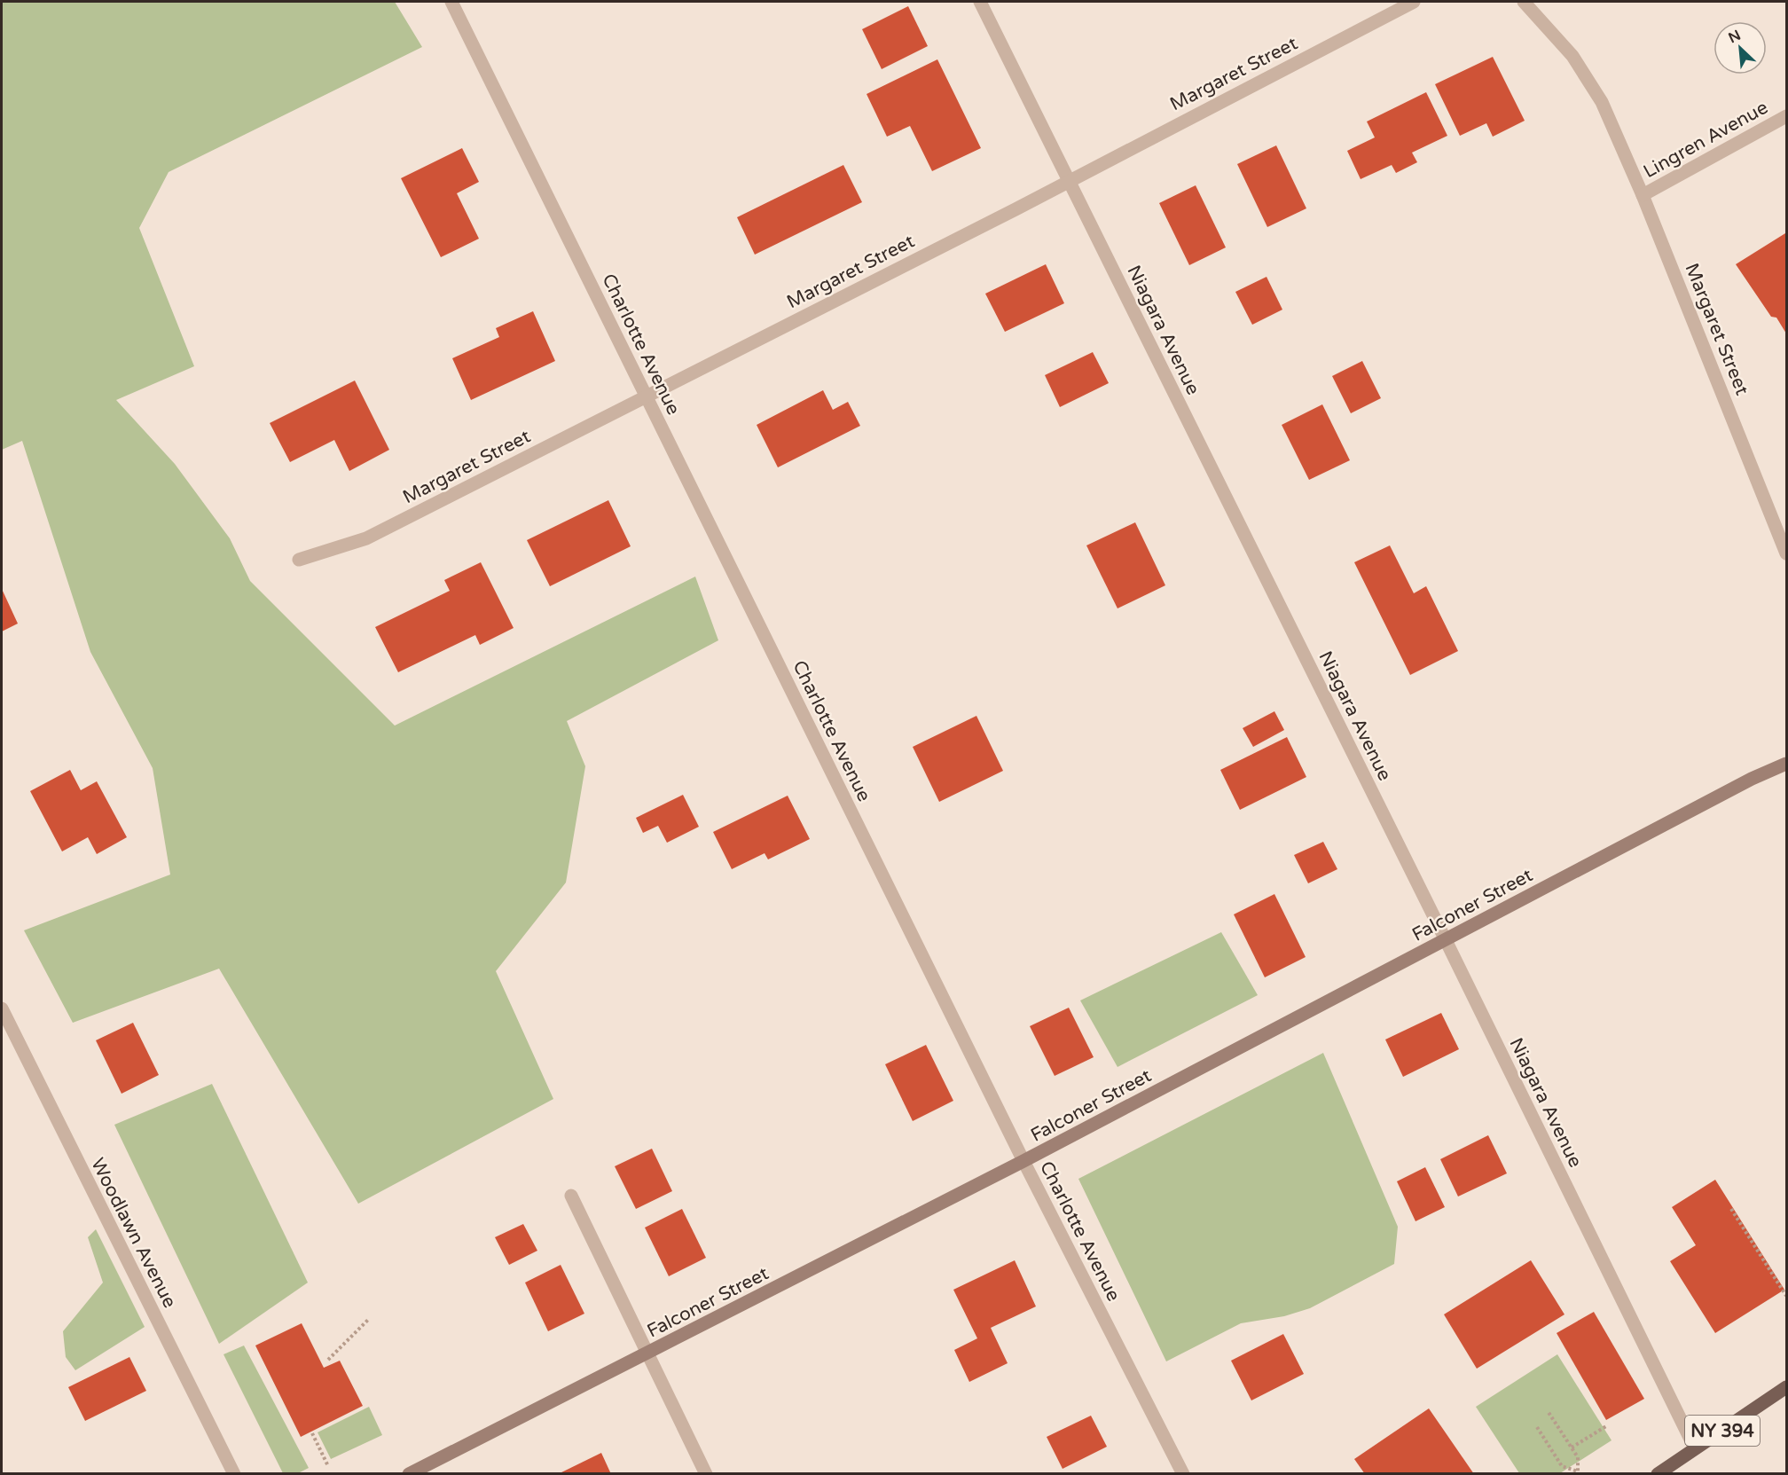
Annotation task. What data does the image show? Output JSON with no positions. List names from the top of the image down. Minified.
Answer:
{"streets":{"main road":["NY 394"],"street":["Margaret Street","Lingren Avenue","Niagara Avenue","Charlotte Avenue","Falconer Street","Woodlawn Avenue"]},"crossings":[["Margaret Street","Lingren Avenue"],["Margaret Street","Niagara Avenue"],["Margaret Street","Charlotte Avenue"],["Niagara Avenue","Falconer Street"],["Niagara Avenue","NY 394"],["Charlotte Avenue","Falconer Street"]],"north":"top left"}
